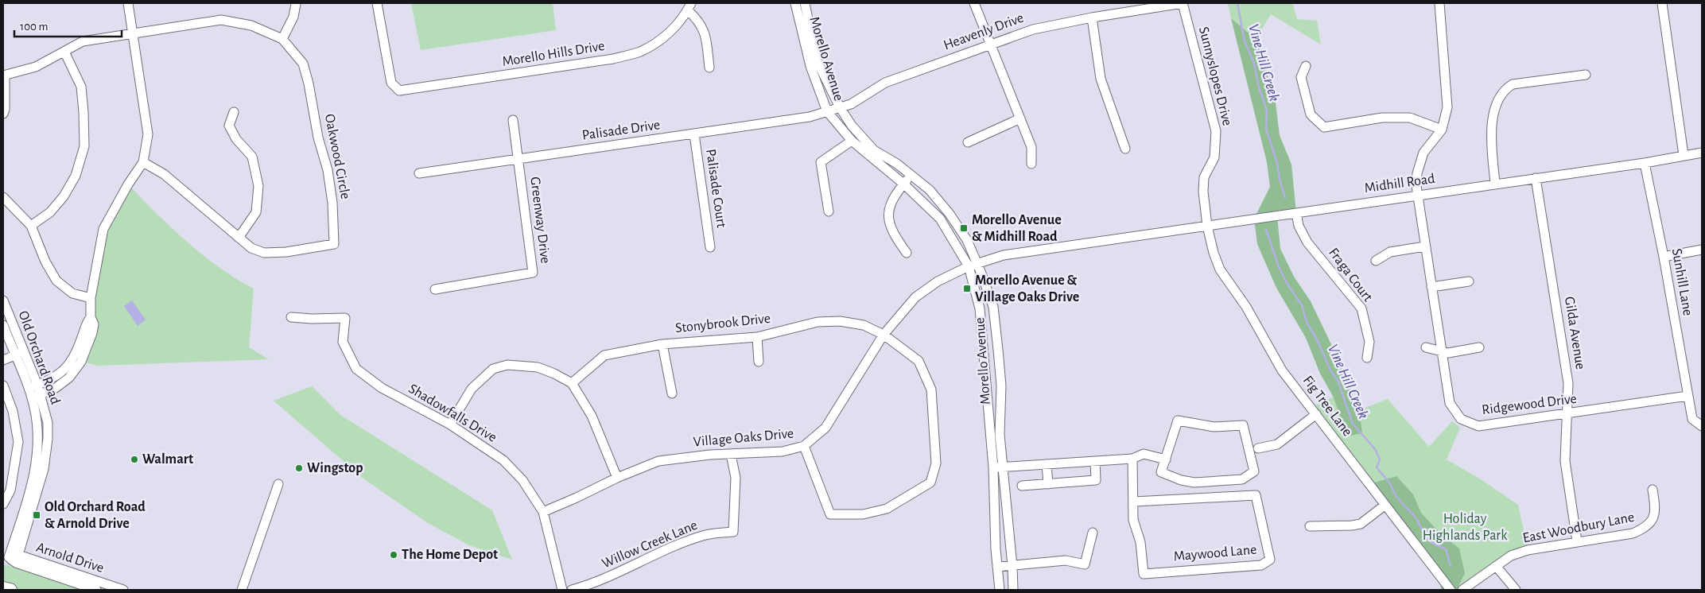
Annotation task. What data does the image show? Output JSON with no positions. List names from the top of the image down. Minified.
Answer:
{"streets":{"street":["Heavenly Drive","Morello Hills Drive","Morello Avenue","Sunnyslopes Drive","Palisade Drive","Oakwood Circle","Midhill Road","Palisade Court","Greenway Drive","Fraga Court","Sunhill Lane","Stonybrook Drive","Gilda Avenue","Old Orchard Road","Ridgewood Drive","Fig Tree Lane","Shadowfalls Drive","Village Oaks Drive","East Woodbury Lane","Willow Creek Lane","Maywood Lane","Arnold Drive"]},"crossings":[["Heavenly Drive","Morello Avenue"],["Heavenly Drive","Sunnyslopes Drive"],["Heavenly Drive","Palisade Drive"],["Morello Avenue","Palisade Drive"],["Morello Avenue","Midhill Road"],["Morello Avenue","Village Oaks Drive"],["Sunnyslopes Drive","Midhill Road"],["Sunnyslopes Drive","Fig Tree Lane"],["Palisade Drive","Palisade Court"],["Palisade Drive","Greenway Drive"],["Midhill Road","Fraga Court"],["Midhill Road","Sunhill Lane"],["Midhill Road","Gilda Avenue"],["Midhill Road","Ridgewood Drive"],["Midhill Road","Fig Tree Lane"],["Midhill Road","Village Oaks Drive"],["Sunhill Lane","Ridgewood Drive"],["Stonybrook Drive","Village Oaks Drive"],["Gilda Avenue","Ridgewood Drive"],["Gilda Avenue","East Woodbury Lane"],["Old Orchard Road","Arnold Drive"],["Shadowfalls Drive","Village Oaks Drive"],["Village Oaks Drive","Willow Creek Lane"]],"water":["Vine Hill Creek"],"parks":["Holiday Highlands Park"],"places":{"transit":["Morello Avenue & Midhill Road","Morello Avenue & Village Oaks Drive","Old Orchard Road & Arnold Drive"],"other":["Walmart","Wingstop","The Home Depot"]},"scale_bar":"100 m"}
